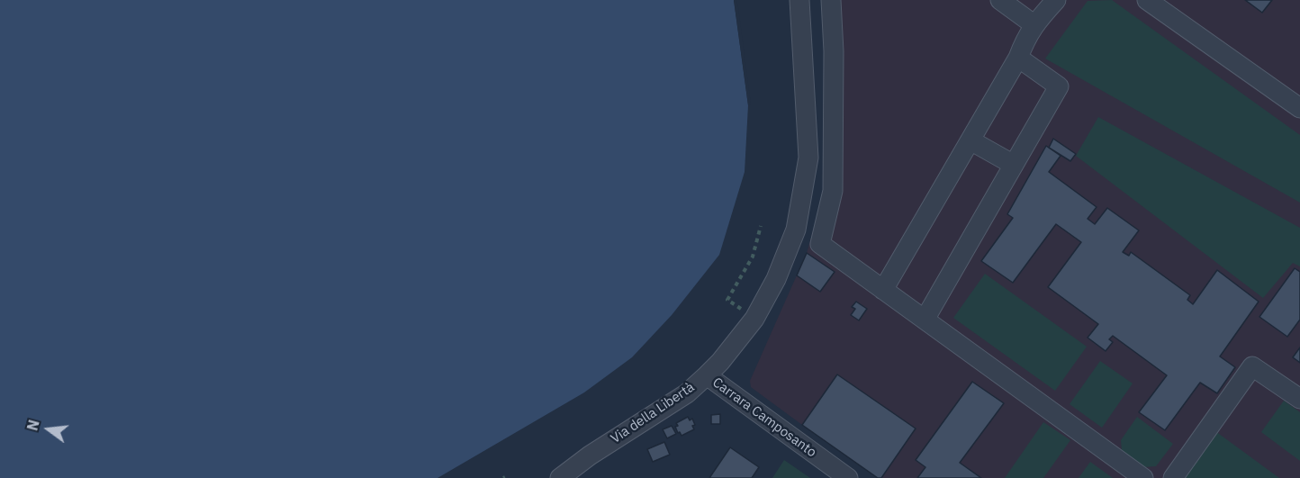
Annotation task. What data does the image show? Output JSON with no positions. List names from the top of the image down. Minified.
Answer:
{"streets":{"street":["Via della Libertà","Carrara Camposanto"]},"crossings":[["Via della Libertà","Carrara Camposanto"]],"north":"left"}
